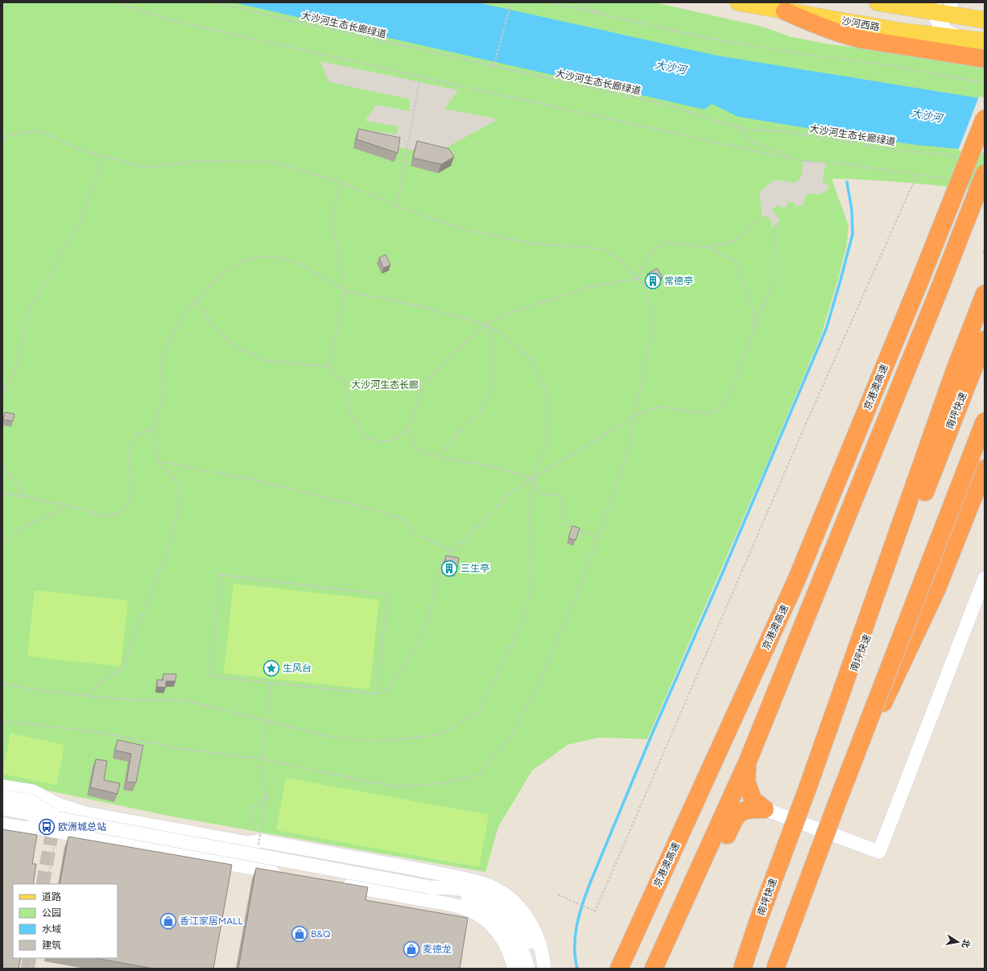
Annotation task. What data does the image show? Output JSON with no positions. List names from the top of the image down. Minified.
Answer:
{"streets":{"highway":["京港澳高速","南坪快速"],"main road":["沙河西路"],"path":["大沙河生态长廊绿道"]},"water":["大沙河"],"parks":["大沙河生态长廊"],"places":{"building":["常德亭","三生亭"],"place":["生风台"],"bus stop":["欧洲城总站"],"shop":["香江家居MALL","B&Q","麦德龙"]},"legend":["道路","公园","水域","建筑"],"north":"right"}
